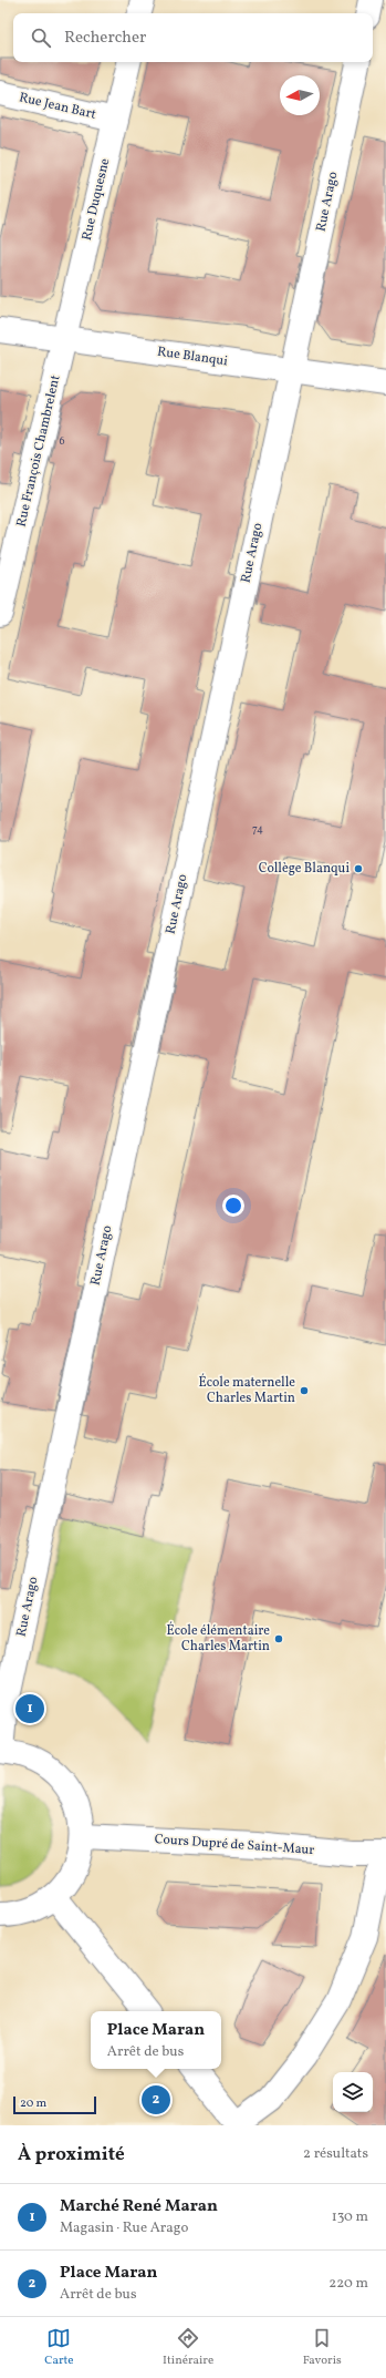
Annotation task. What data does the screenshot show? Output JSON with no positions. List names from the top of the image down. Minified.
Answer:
{"streets":{"street":["Rue Jean Bart","Rue Duquesne","Rue Arago","Rue Blanqui","Rue François Chambrelent","Cours Dupré de Saint-Maur"]},"crossings":[["Rue Jean Bart","Rue Duquesne"],["Rue Duquesne","Rue Blanqui"],["Rue Duquesne","Rue François Chambrelent"],["Rue Arago","Rue Blanqui"],["Rue Blanqui","Rue François Chambrelent"]],"places":["Collège Blanqui","École maternelle Charles Martin","École élémentaire Charles Martin"],"house_numbers":["6","74"],"scale_bar":"20 m","north":"left","page":{"search":"Rechercher","pins":["1","2"],"popup":["Place Maran","Arrêt de bus"],"scale":"20 m","heading":["À proximité","2 résultats"],"list":[{"mark":"1","name":"Marché René Maran","note":"Magasin · Rue Arago","value":"130 m"},{"mark":"2","name":"Place Maran","note":"Arrêt de bus","value":"220 m"}],"nav":["Carte","Itinéraire","Favoris"]}}
